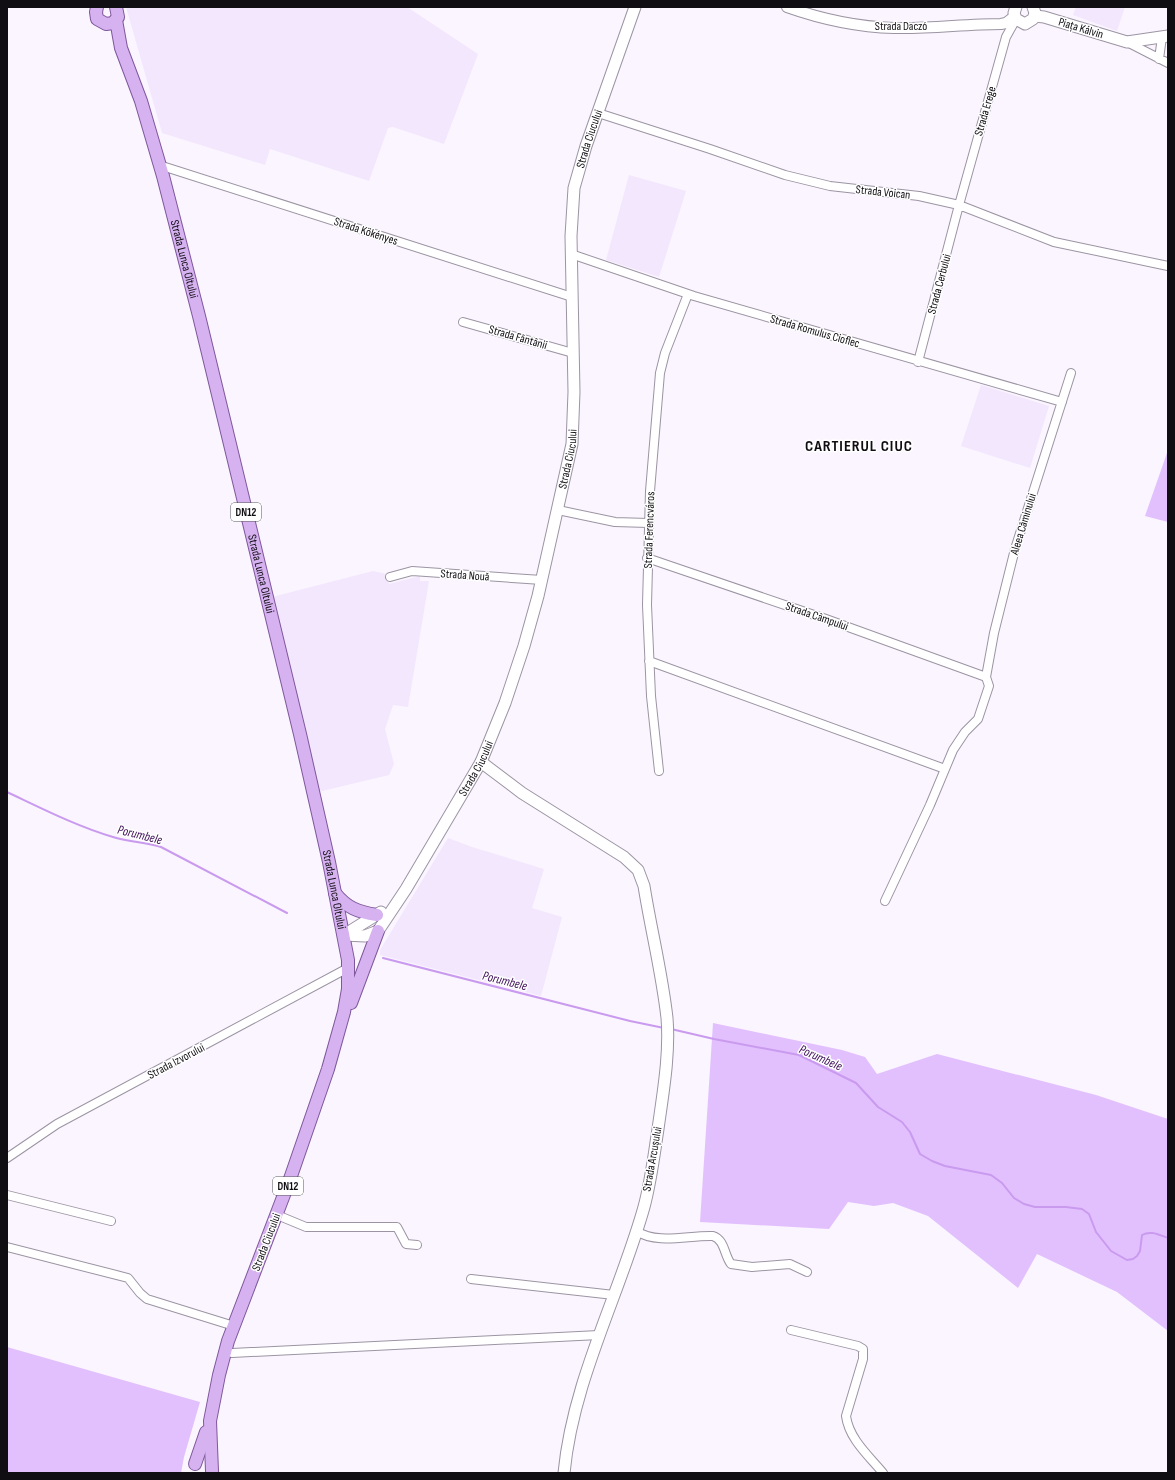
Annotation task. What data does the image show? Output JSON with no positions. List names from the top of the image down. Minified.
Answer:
{"streets":{"main road":["Piața Kálvin","Strada Ciucului","Strada Lunca Oltului","DN12","Strada Arcușului"],"street":["Strada Daczó","Strada Erege","Strada Voican","Strada Kökényes","Strada Cerbului","Strada Romulus Cioflec","Strada Fântânii","Aleea Căminului","Strada Ferencváros","Strada Nouă","Strada Câmpului","Strada Izvorului"]},"crossings":[["Strada Daczó","Piața Kálvin"],["Strada Daczó","Strada Erege"],["Piața Kálvin","Strada Erege"],["Strada Erege","Strada Voican"],["Strada Erege","Strada Cerbului"],["Strada Ciucului","Strada Voican"],["Strada Ciucului","Strada Kökényes"],["Strada Ciucului","Strada Lunca Oltului"],["Strada Ciucului","Strada Romulus Cioflec"],["Strada Ciucului","Strada Fântânii"],["Strada Ciucului","DN12"],["Strada Ciucului","Strada Nouă"],["Strada Ciucului","Strada Arcușului"],["Strada Voican","Strada Cerbului"],["Strada Kökényes","Strada Lunca Oltului"],["Strada Lunca Oltului","Strada Izvorului"],["Strada Cerbului","Strada Romulus Cioflec"],["Strada Romulus Cioflec","Aleea Căminului"],["Strada Romulus Cioflec","Strada Ferencváros"],["Aleea Căminului","Strada Câmpului"],["Strada Ferencváros","Strada Câmpului"]],"districts":["CARTIERUL CIUC"],"water":["Porumbele"]}
